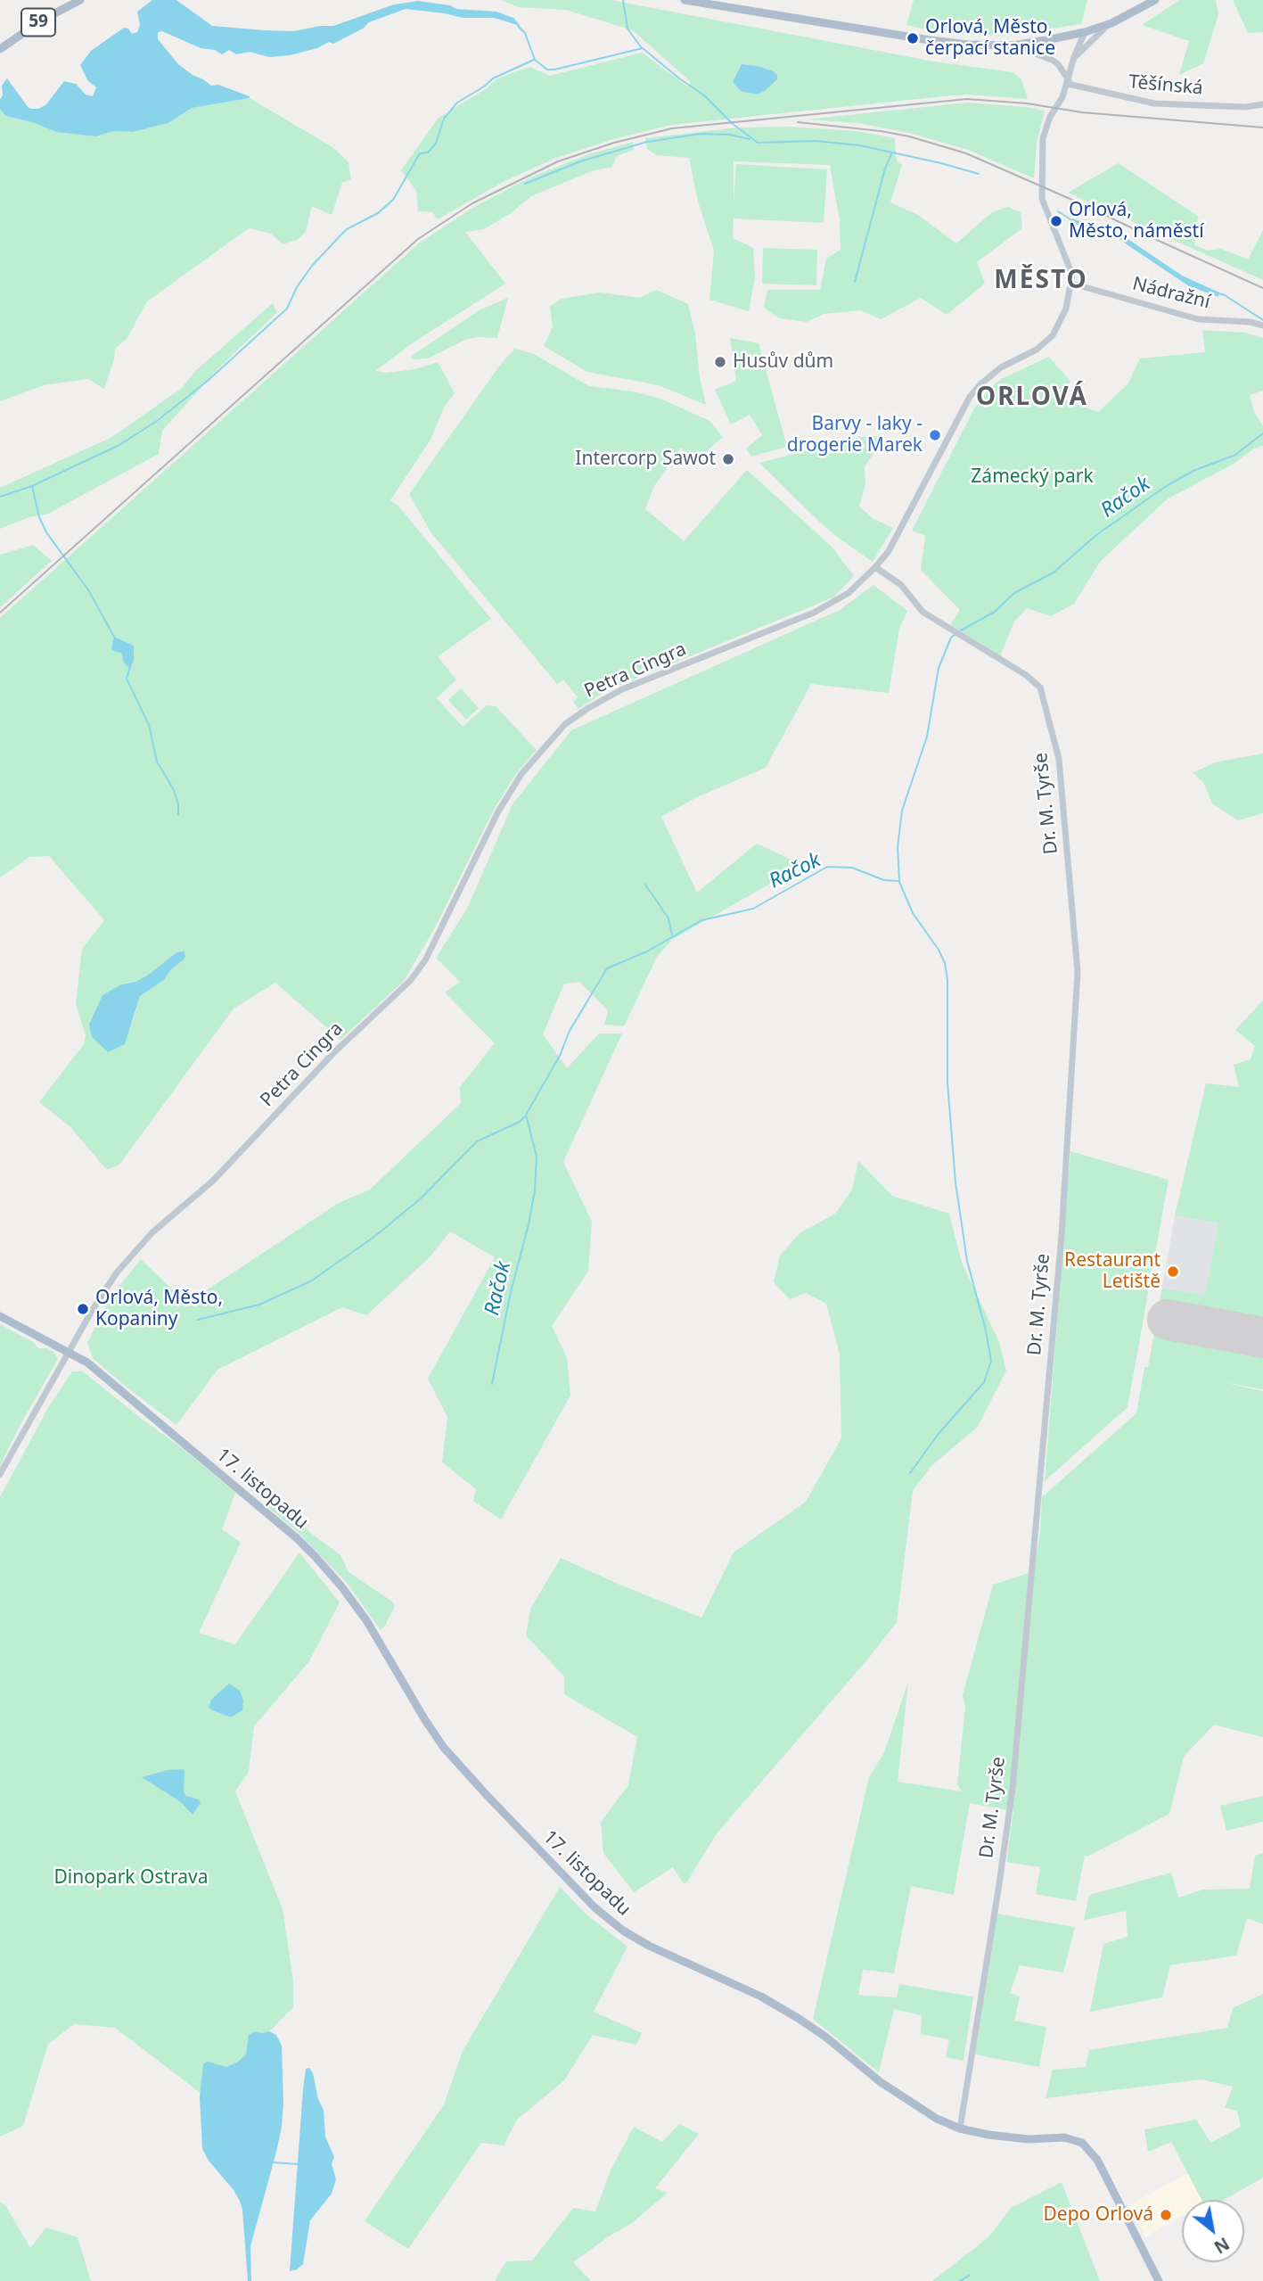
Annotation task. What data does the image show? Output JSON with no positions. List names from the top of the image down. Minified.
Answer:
{"streets":{"main road":["59","17. listopadu"],"street":["Těšínská","Nádražní","Petra Cingra","Dr. M. Tyrše"]},"crossings":[["Nádražní","Petra Cingra"],["Petra Cingra","Dr. M. Tyrše"],["Petra Cingra","17. listopadu"],["Dr. M. Tyrše","17. listopadu"]],"districts":["MĚSTO","ORLOVÁ"],"water":["Račok"],"parks":["Zámecký park","Dinopark Ostrava"],"places":["Orlová, Město, čerpací stanice","Orlová, Město, náměstí","Husův dům","Barvy - laky - drogerie Marek","Intercorp Sawot","Restaurant Letiště","Orlová, Město, Kopaniny","Depo Orlová"],"north":"bottom right"}
